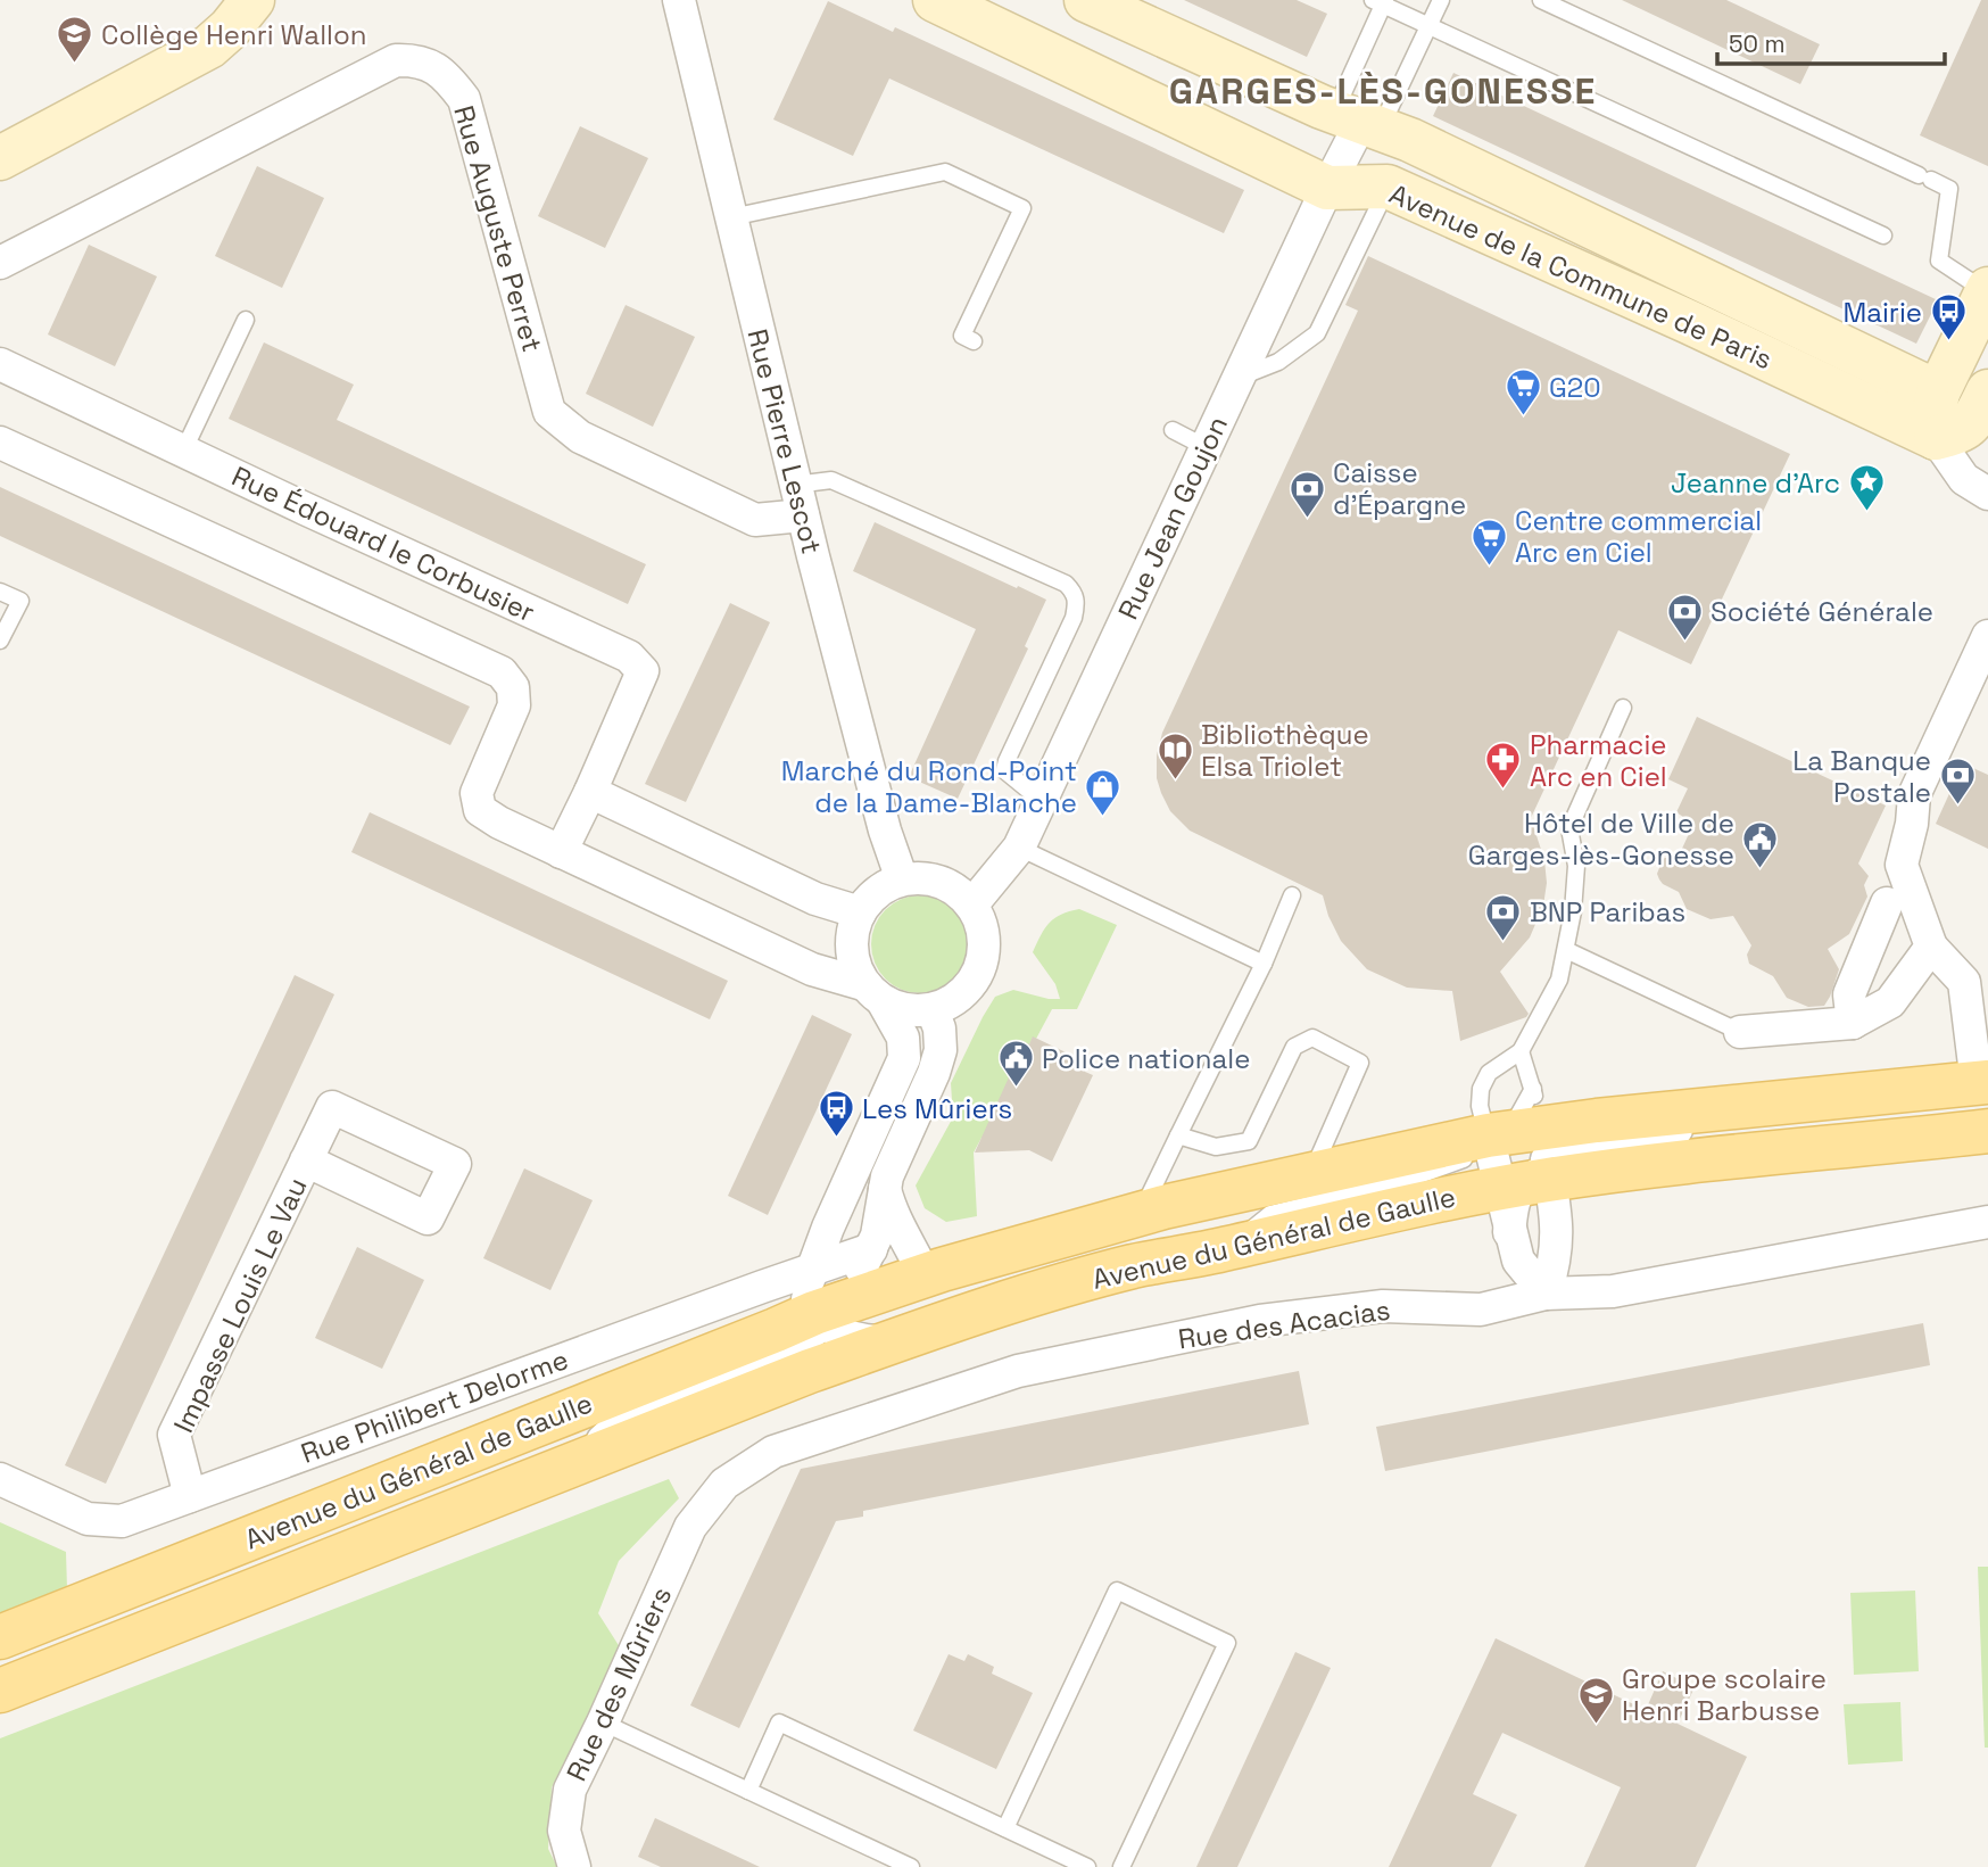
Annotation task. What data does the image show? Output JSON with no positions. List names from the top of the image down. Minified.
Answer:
{"streets":{"main road":["Avenue du Général de Gaulle"],"street":["Rue Auguste Perret","Avenue de la Commune de Paris","Rue Pierre Lescot","Rue Jean Goujon","Rue Édouard le Corbusier","Impasse Louis Le Vau","Rue des Acacias","Rue Philibert Delorme","Rue des Mûriers"]},"crossings":[["Rue Auguste Perret","Rue Pierre Lescot"],["Avenue de la Commune de Paris","Rue Jean Goujon"],["Rue Pierre Lescot","Rue Jean Goujon"],["Avenue du Général de Gaulle","Rue Philibert Delorme"],["Impasse Louis Le Vau","Rue Philibert Delorme"],["Rue des Acacias","Rue des Mûriers"]],"districts":["GARGES-LÈS-GONESSE"],"places":{"school or university":["Collège Henri Wallon","Groupe scolaire Henri Barbusse"],"bus stop":["Mairie","Les Mûriers"],"supermarket":["G20","Centre commercial Arc en Ciel"],"place":["Jeanne d'Arc"],"bank":["Caisse d'Épargne","Société Générale","La Banque Postale","BNP Paribas"],"library":["Bibliothèque Elsa Triolet"],"pharmacy":["Pharmacie Arc en Ciel"],"shop":["Marché du Rond-Point de la Dame-Blanche"],"public building":["Hôtel de Ville de Garges-lès-Gonesse","Police nationale"]},"scale_bar":"50 m"}
